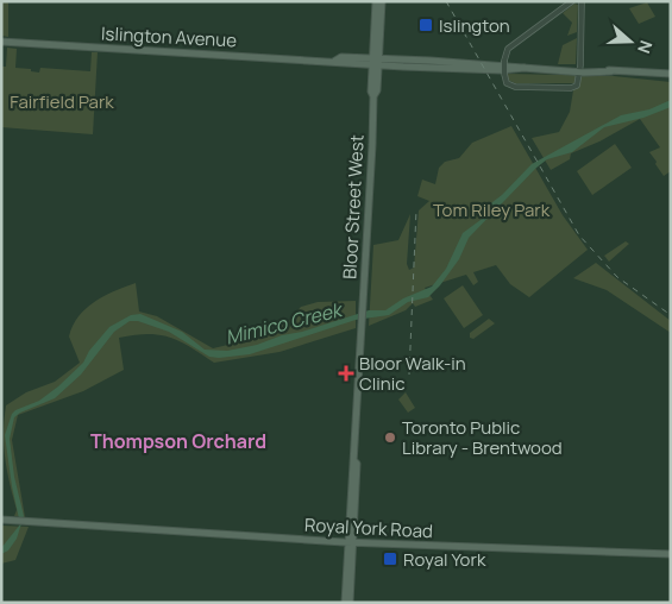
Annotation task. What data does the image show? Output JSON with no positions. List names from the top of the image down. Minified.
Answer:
{"streets":{"main road":["Islington Avenue","Bloor Street West","Royal York Road"]},"crossings":[["Islington Avenue","Bloor Street West"],["Bloor Street West","Royal York Road"]],"districts":["Thompson Orchard"],"water":["Mimico Creek"],"parks":["Fairfield Park","Tom Riley Park"],"places":{"transit":["Islington","Royal York"],"health":["Bloor Walk-in Clinic"],"other":["Toronto Public Library - Brentwood"]},"north":"right"}
